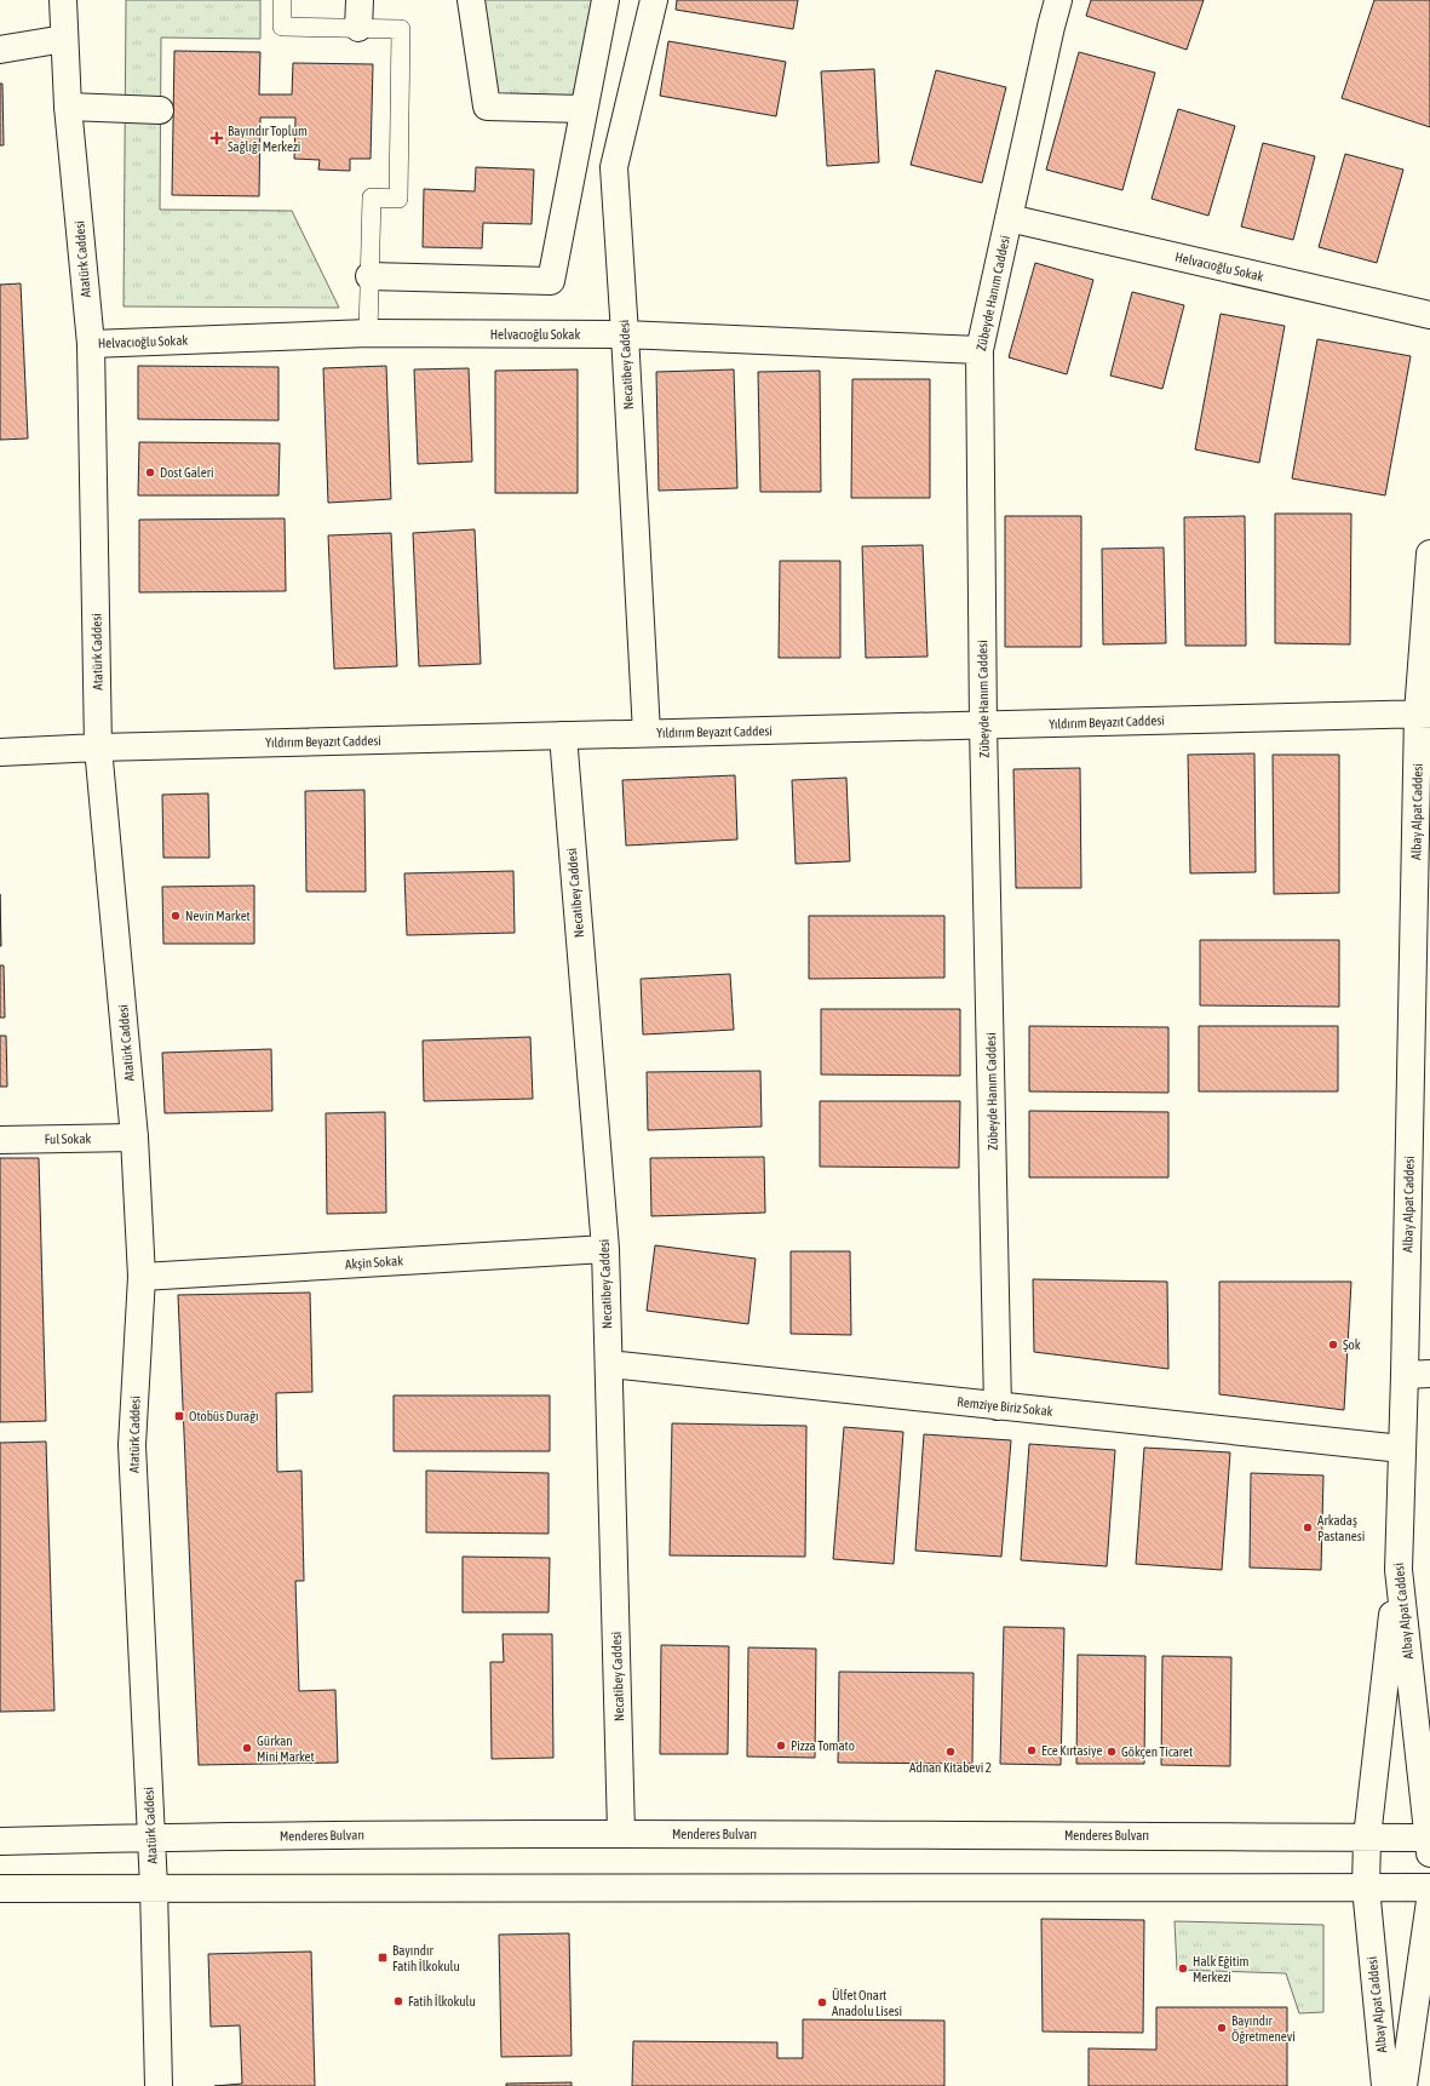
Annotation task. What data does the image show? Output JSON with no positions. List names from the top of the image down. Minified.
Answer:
{"streets":{"street":["Atatürk Caddesi","Helvacıoğlu Sokak","Zübeyde Hanım Caddesi","Necatibey Caddesi","Yıldırım Beyazıt Caddesi","Albay Alpat Caddesi","Ful Sokak","Akşin Sokak","Remziye Biriz Sokak","Menderes Bulvarı"]},"crossings":[["Atatürk Caddesi","Helvacıoğlu Sokak"],["Atatürk Caddesi","Yıldırım Beyazıt Caddesi"],["Atatürk Caddesi","Ful Sokak"],["Atatürk Caddesi","Akşin Sokak"],["Atatürk Caddesi","Menderes Bulvarı"],["Helvacıoğlu Sokak","Zübeyde Hanım Caddesi"],["Helvacıoğlu Sokak","Necatibey Caddesi"],["Zübeyde Hanım Caddesi","Yıldırım Beyazıt Caddesi"],["Zübeyde Hanım Caddesi","Remziye Biriz Sokak"],["Necatibey Caddesi","Yıldırım Beyazıt Caddesi"],["Necatibey Caddesi","Akşin Sokak"],["Necatibey Caddesi","Remziye Biriz Sokak"],["Necatibey Caddesi","Menderes Bulvarı"],["Yıldırım Beyazıt Caddesi","Albay Alpat Caddesi"],["Albay Alpat Caddesi","Remziye Biriz Sokak"],["Albay Alpat Caddesi","Menderes Bulvarı"]],"places":{"health":["Bayındır Toplum Sağlığı Merkezi"],"other":["Dost Galeri","Nevin Market","Şok","Arkadaş Pastanesi","Pizza Tomato","Gürkan Mini Market","Ece Kırtasiye","Adnan Kitabevi 2","Gökçen Ticaret","Halk Eğitim Merkezi","Fatih İlkokulu","Ülfet Onart Anadolu Lisesi","Bayındır Öğretmenevi"],"transit":["Otobüs Durağı","Bayındır Fatih İlkokulu"]}}
